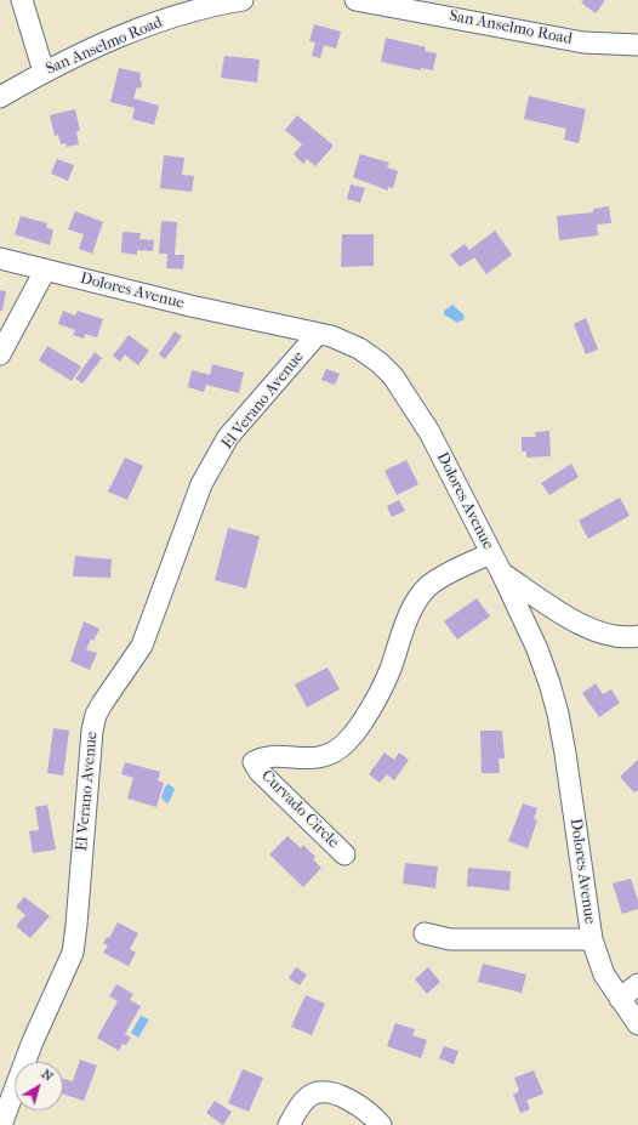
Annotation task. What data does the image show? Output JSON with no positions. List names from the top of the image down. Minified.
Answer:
{"streets":{"street":["San Anselmo Road","Dolores Avenue","El Verano Avenue","Curvado Circle"]},"crossings":[["Dolores Avenue","El Verano Avenue"],["Dolores Avenue","Curvado Circle"]],"north":"top right"}
